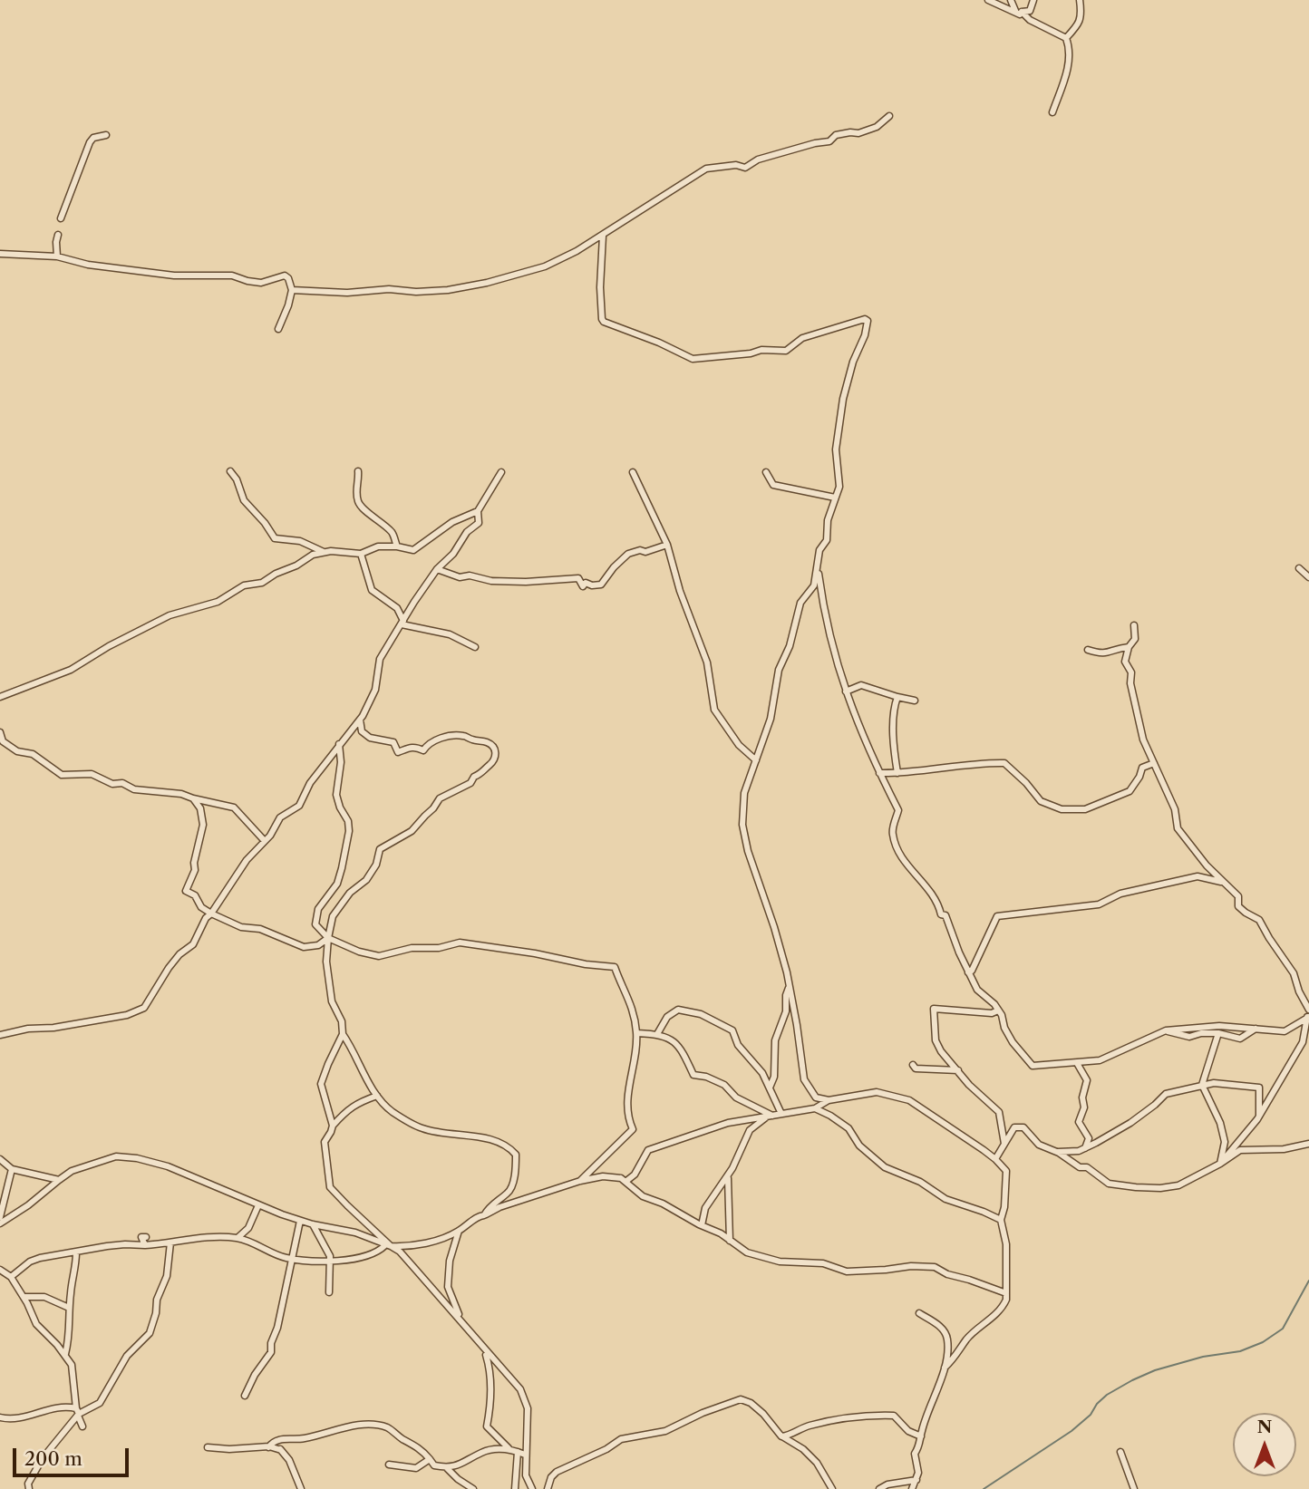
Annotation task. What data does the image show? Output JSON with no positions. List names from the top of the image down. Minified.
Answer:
{"scale_bar":"200 m","north":"top"}
